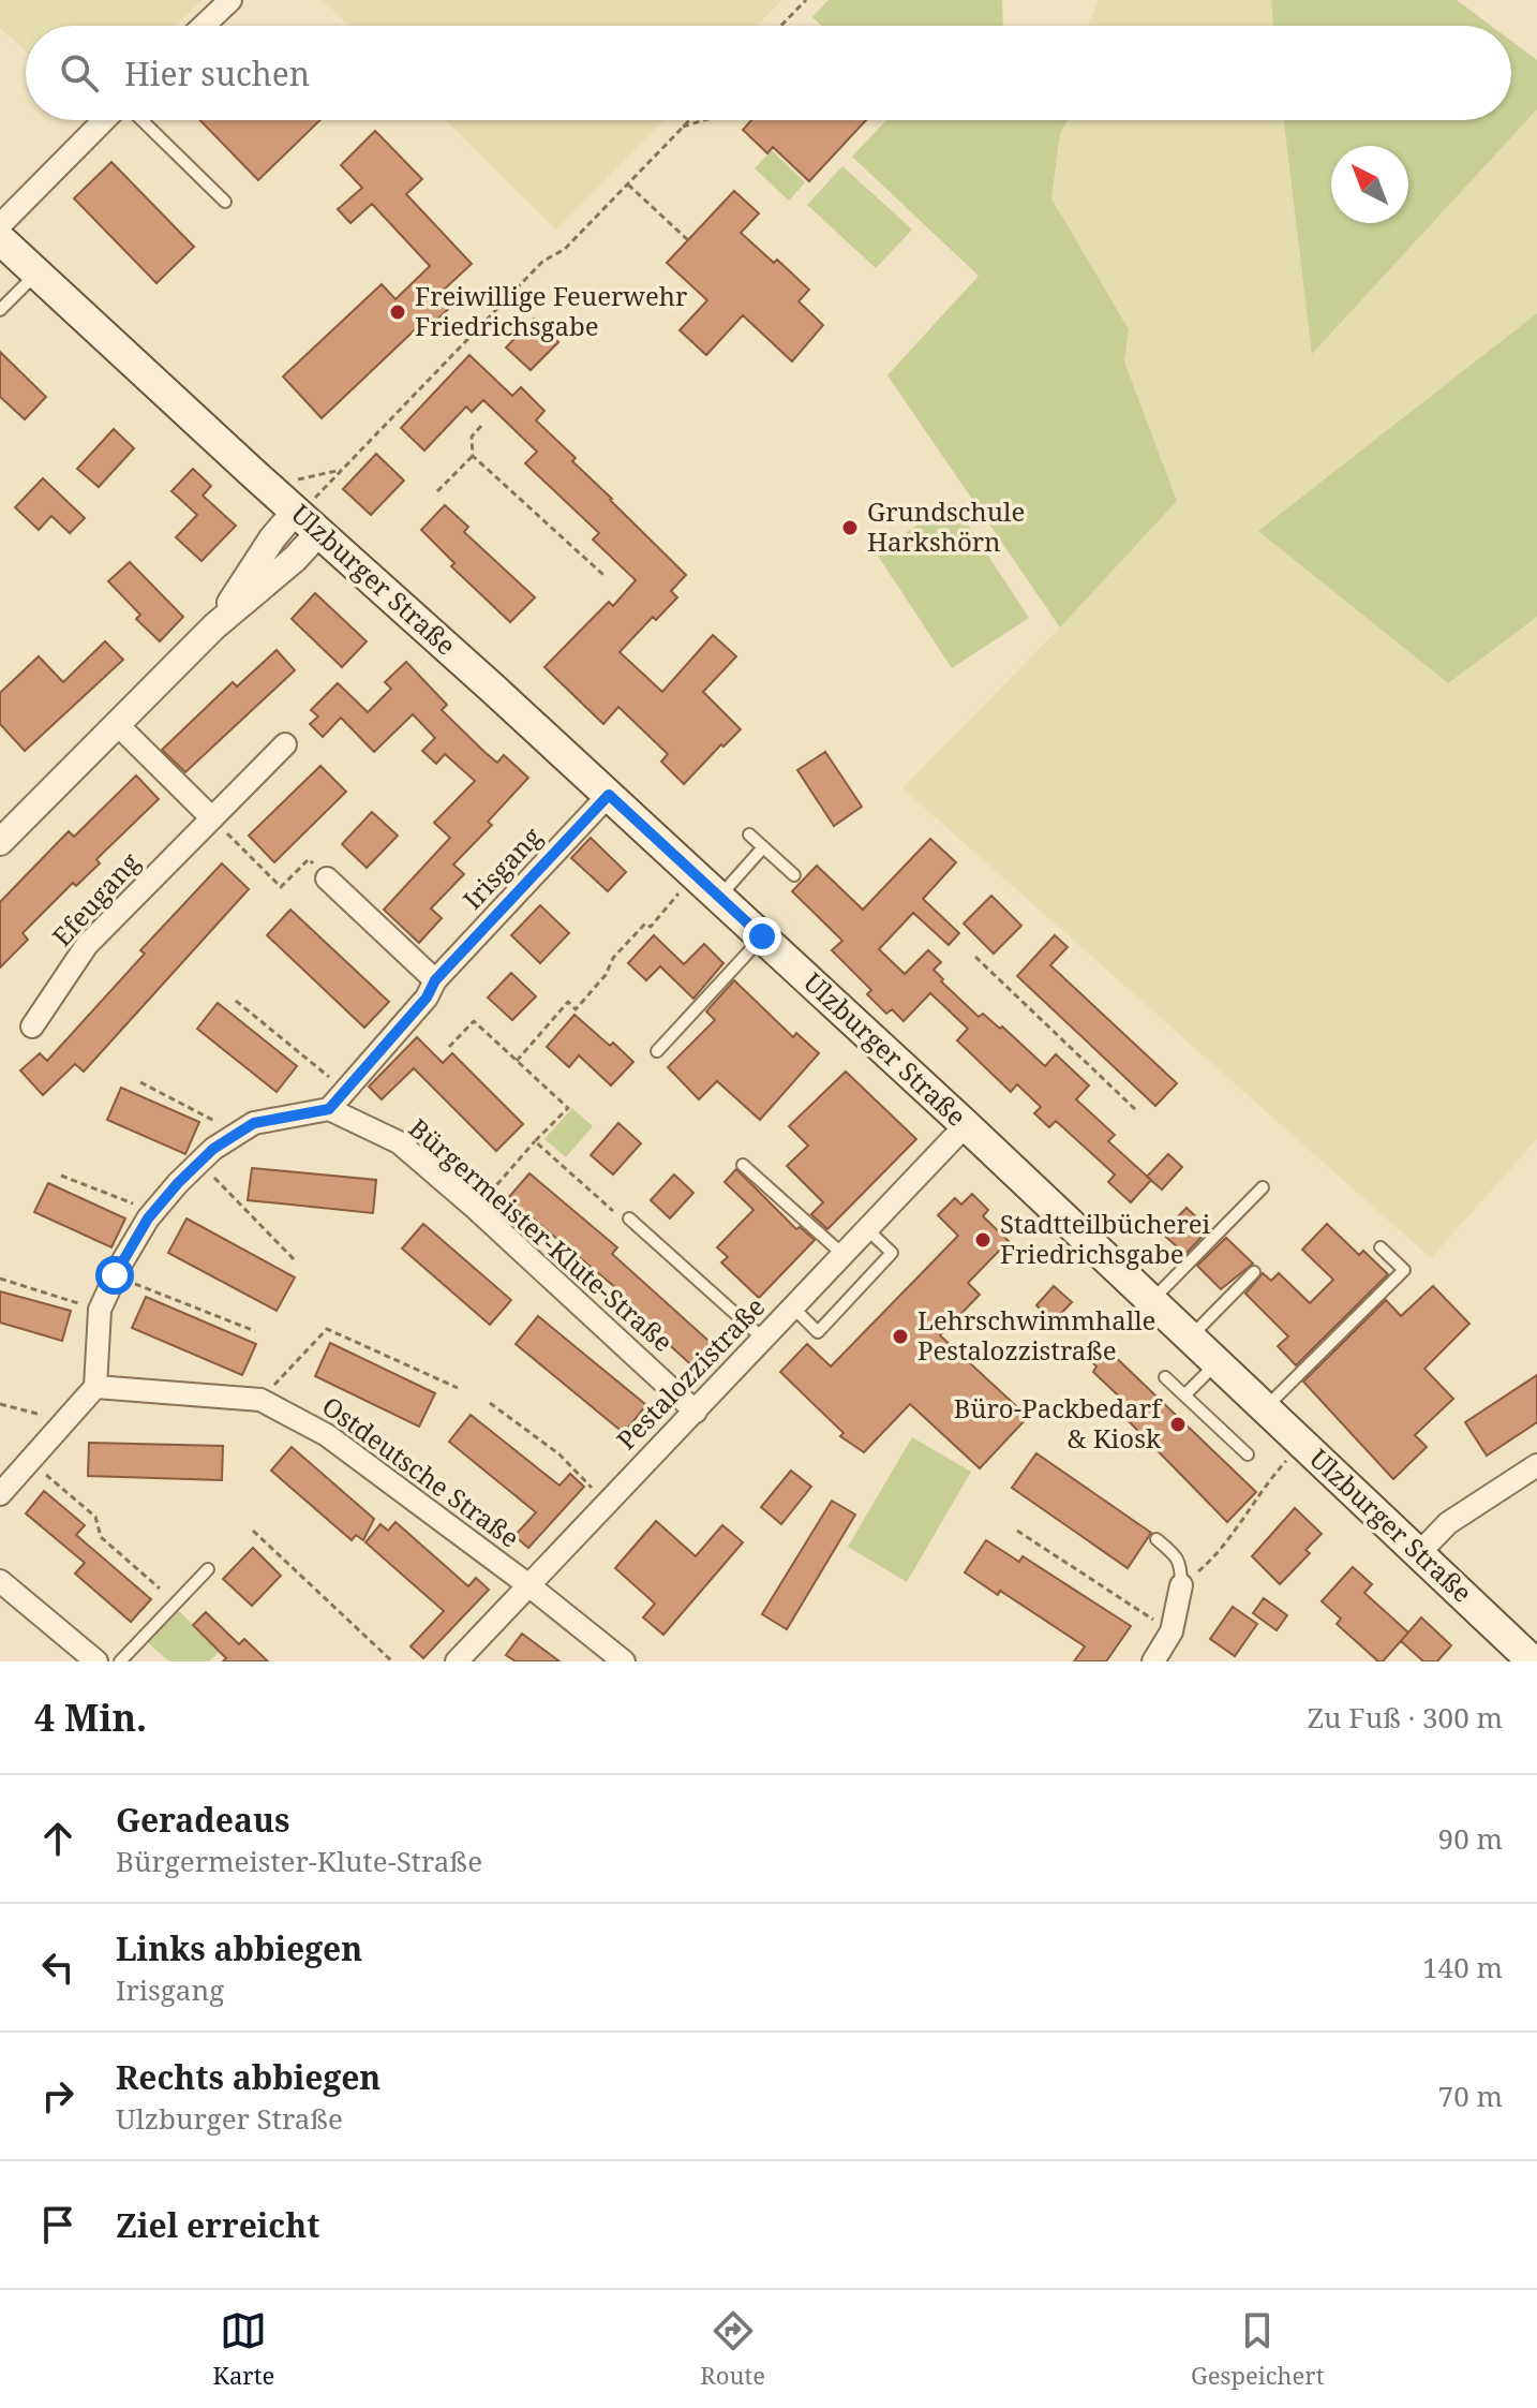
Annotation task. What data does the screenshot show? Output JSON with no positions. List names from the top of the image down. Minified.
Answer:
{"streets":{"main road":["Ulzburger Straße"],"street":["Irisgang","Efeugang","Bürgermeister-Klute-Straße","Pestalozzistraße","Ostdeutsche Straße"]},"crossings":[["Ulzburger Straße","Irisgang"],["Ulzburger Straße","Pestalozzistraße"],["Irisgang","Bürgermeister-Klute-Straße"],["Bürgermeister-Klute-Straße","Pestalozzistraße"],["Pestalozzistraße","Ostdeutsche Straße"]],"places":["Freiwillige Feuerwehr Friedrichsgabe","Grundschule Harkshörn","Stadtteilbücherei Friedrichsgabe","Lehrschwimmhalle Pestalozzistraße","Büro-Packbedarf & Kiosk"],"north":"top left","page":{"search":"Hier suchen","heading":["4 Min.","Zu Fuß · 300 m"],"list":[["Geradeaus","Bürgermeister-Klute-Straße","90 m"],["Links abbiegen","Irisgang","140 m"],["Rechts abbiegen","Ulzburger Straße","70 m"],"Ziel erreicht"],"nav":["Karte","Route","Gespeichert"]}}
